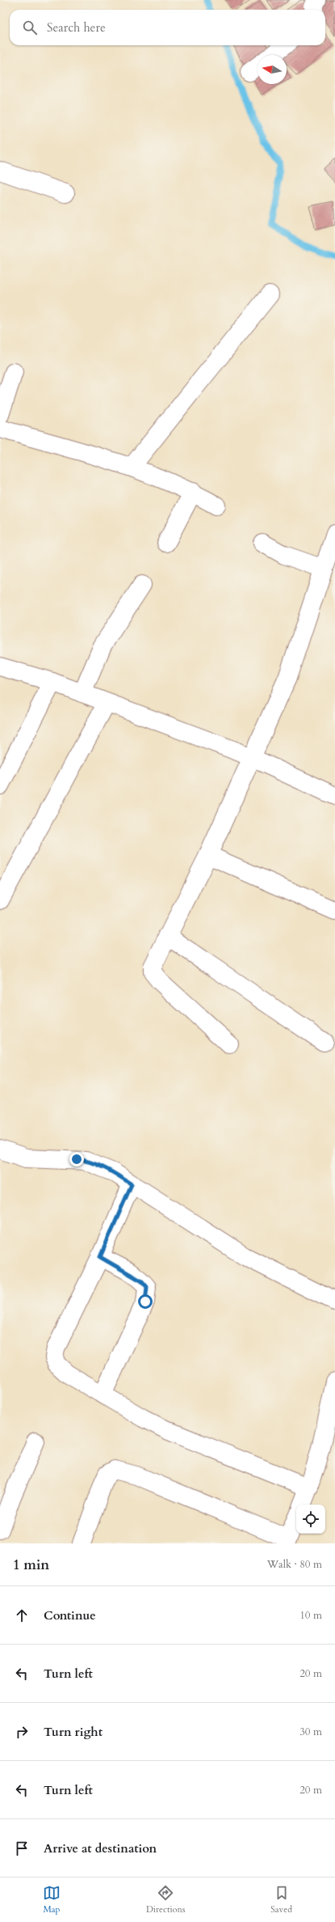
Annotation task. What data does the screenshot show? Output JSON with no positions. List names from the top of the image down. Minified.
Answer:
{"north":"left","page":{"search":"Search here","heading":["1 min","Walk · 80 m"],"list":[["Continue","10 m"],["Turn left","20 m"],["Turn right","30 m"],["Turn left","20 m"],"Arrive at destination"],"nav":["Map","Directions","Saved"]}}
